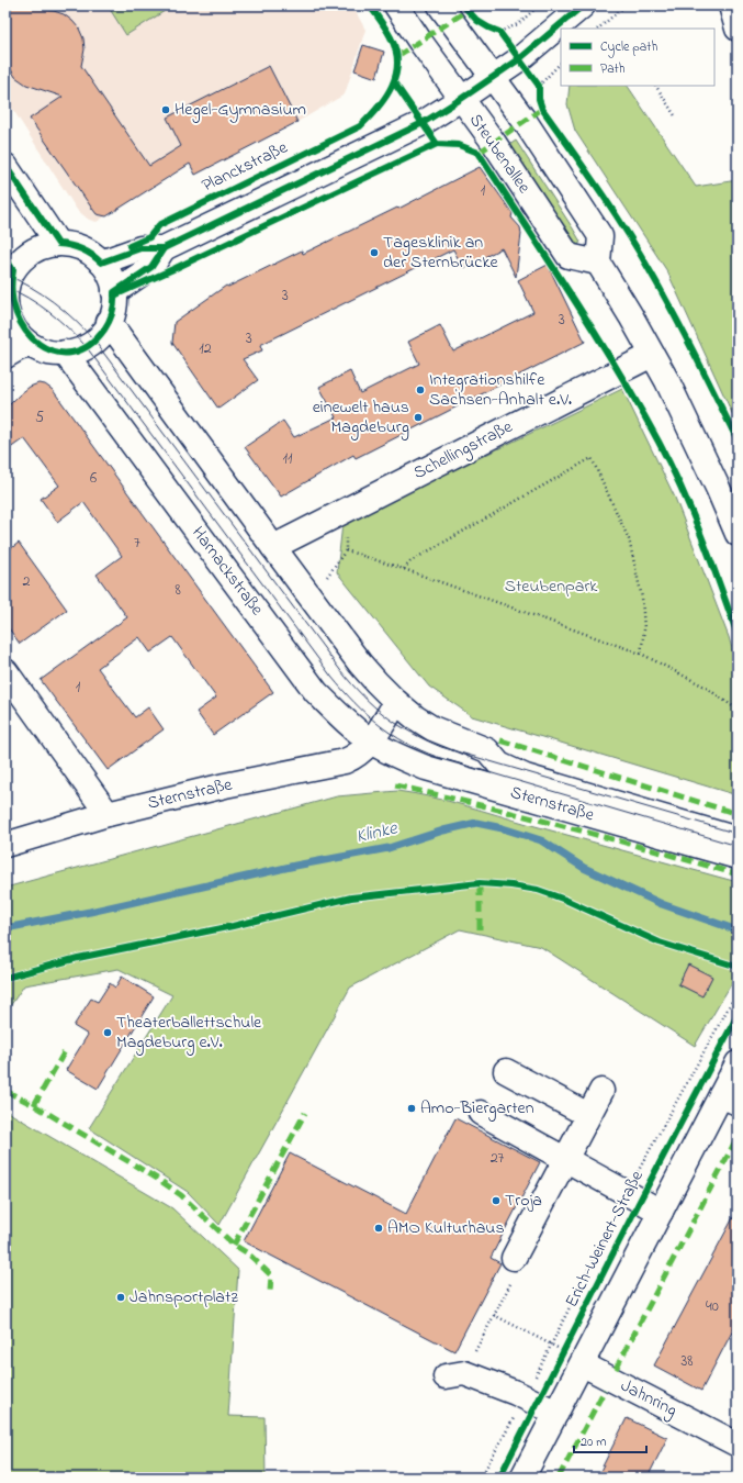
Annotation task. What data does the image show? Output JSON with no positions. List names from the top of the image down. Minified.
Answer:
{"streets":{"street":["Steubenallee","Schellingstraße","Harnackstraße","Sternstraße","Jahnring"],"cycle path":["Planckstraße","Erich-Weinert-Straße"]},"crossings":[["Harnackstraße","Sternstraße"]],"water":["Klinke"],"parks":["Steubenpark"],"places":["Hegel-Gymnasium","Tagesklinik an der Sternbrücke","Integrationshilfe Sachsen-Anhalt e.V.","einewelt haus Magdeburg","Theaterballettschule Magdeburg e.V.","Amo-Biergarten","Troja","AMO Kulturhaus","Jahnsportplatz"],"house_numbers":["1","3","3","3","12","5","11","6","7","2","8","1","27","40","38"],"legend":["Cycle path","Path"],"scale_bar":"20 m"}
